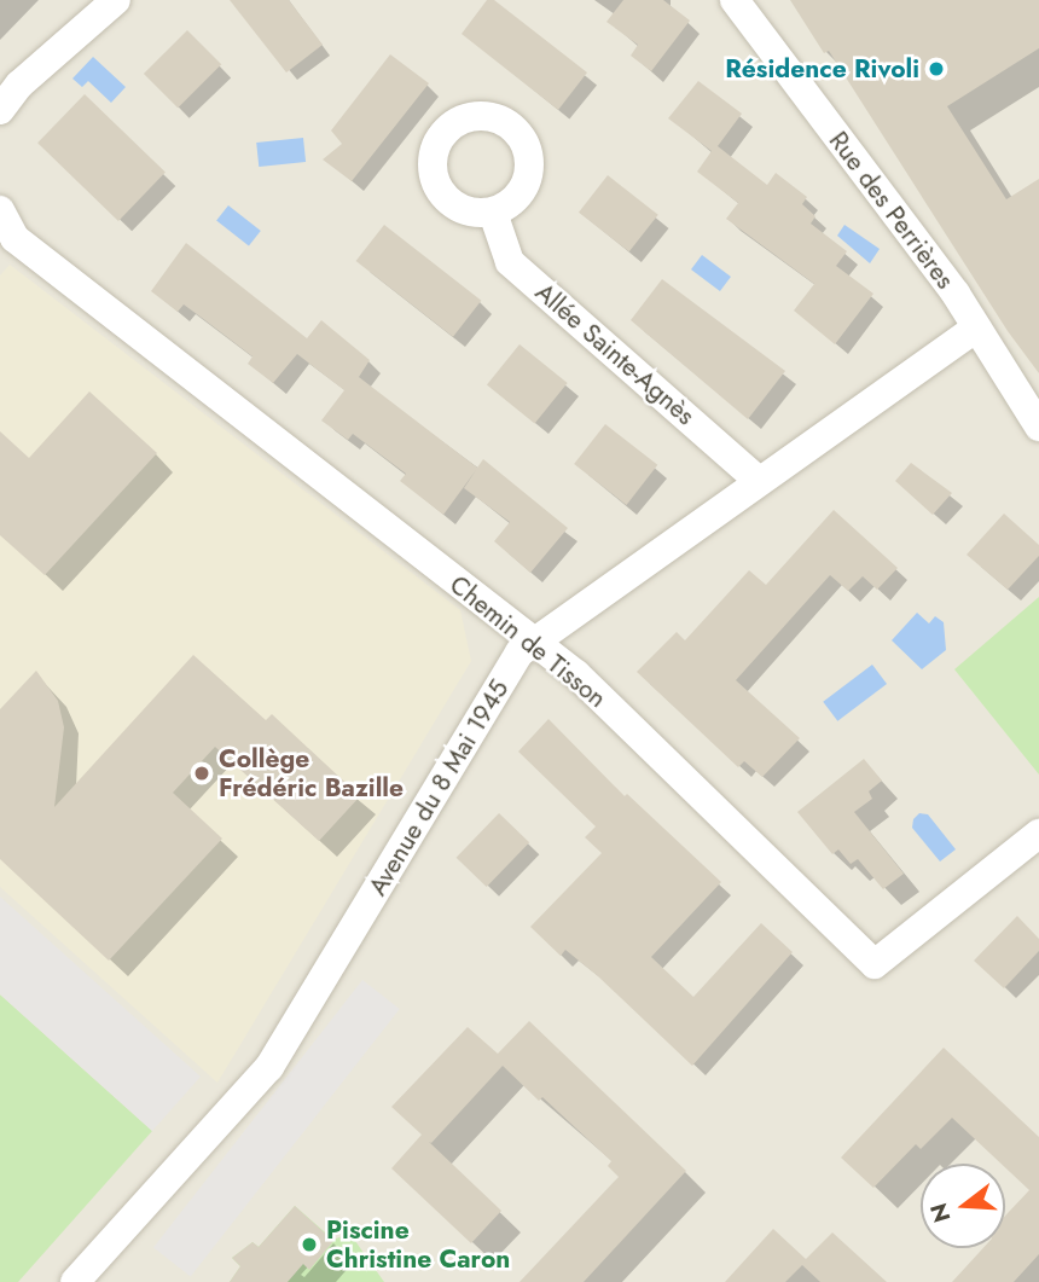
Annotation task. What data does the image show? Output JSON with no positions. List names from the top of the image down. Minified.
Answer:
{"streets":{"street":["Rue des Perrières","Allée Sainte-Agnès","Chemin de Tisson","Avenue du 8 Mai 1945"]},"crossings":[["Rue des Perrières","Avenue du 8 Mai 1945"],["Allée Sainte-Agnès","Avenue du 8 Mai 1945"],["Chemin de Tisson","Avenue du 8 Mai 1945"]],"places":["Résidence Rivoli","Collège Frédéric Bazille","Piscine Christine Caron"],"north":"left"}
